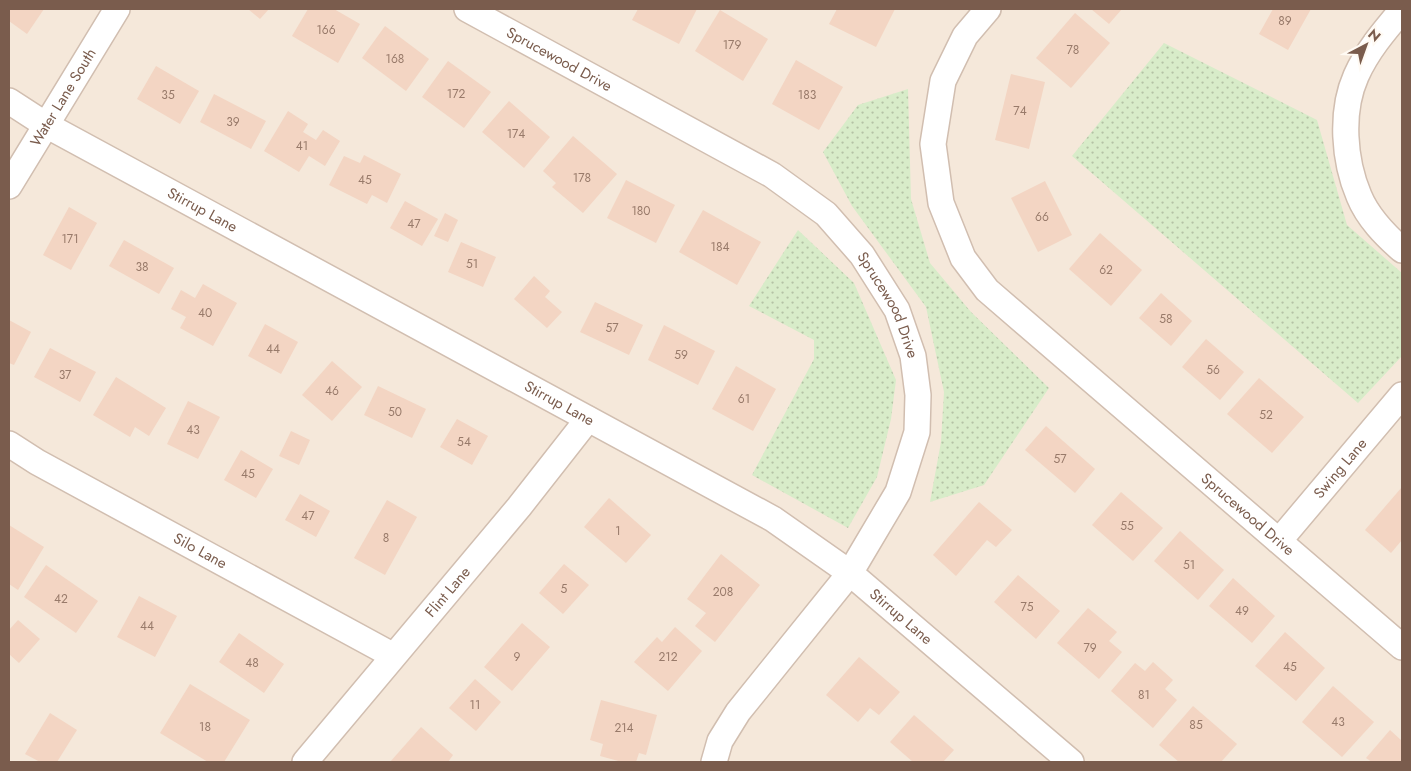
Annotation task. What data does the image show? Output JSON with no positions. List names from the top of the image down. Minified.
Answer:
{"streets":{"street":["Sprucewood Drive","Water Lane South","Stirrup Lane","Swing Lane","Silo Lane","Flint Lane"]},"crossings":[["Sprucewood Drive","Stirrup Lane"],["Sprucewood Drive","Swing Lane"],["Water Lane South","Stirrup Lane"],["Stirrup Lane","Flint Lane"],["Silo Lane","Flint Lane"]],"house_numbers":["89","166","179","78","168","172","35","183","74","39","174","41","178","45","180","66","47","171","184","51","38","62","40","58","57","44","59","56","37","46","61","50","52","43","54","57","45","47","55","1","8","51","5","208","42","75","49","44","79","9","212","48","45","81","11","43","85","18","214"],"north":"top right"}
